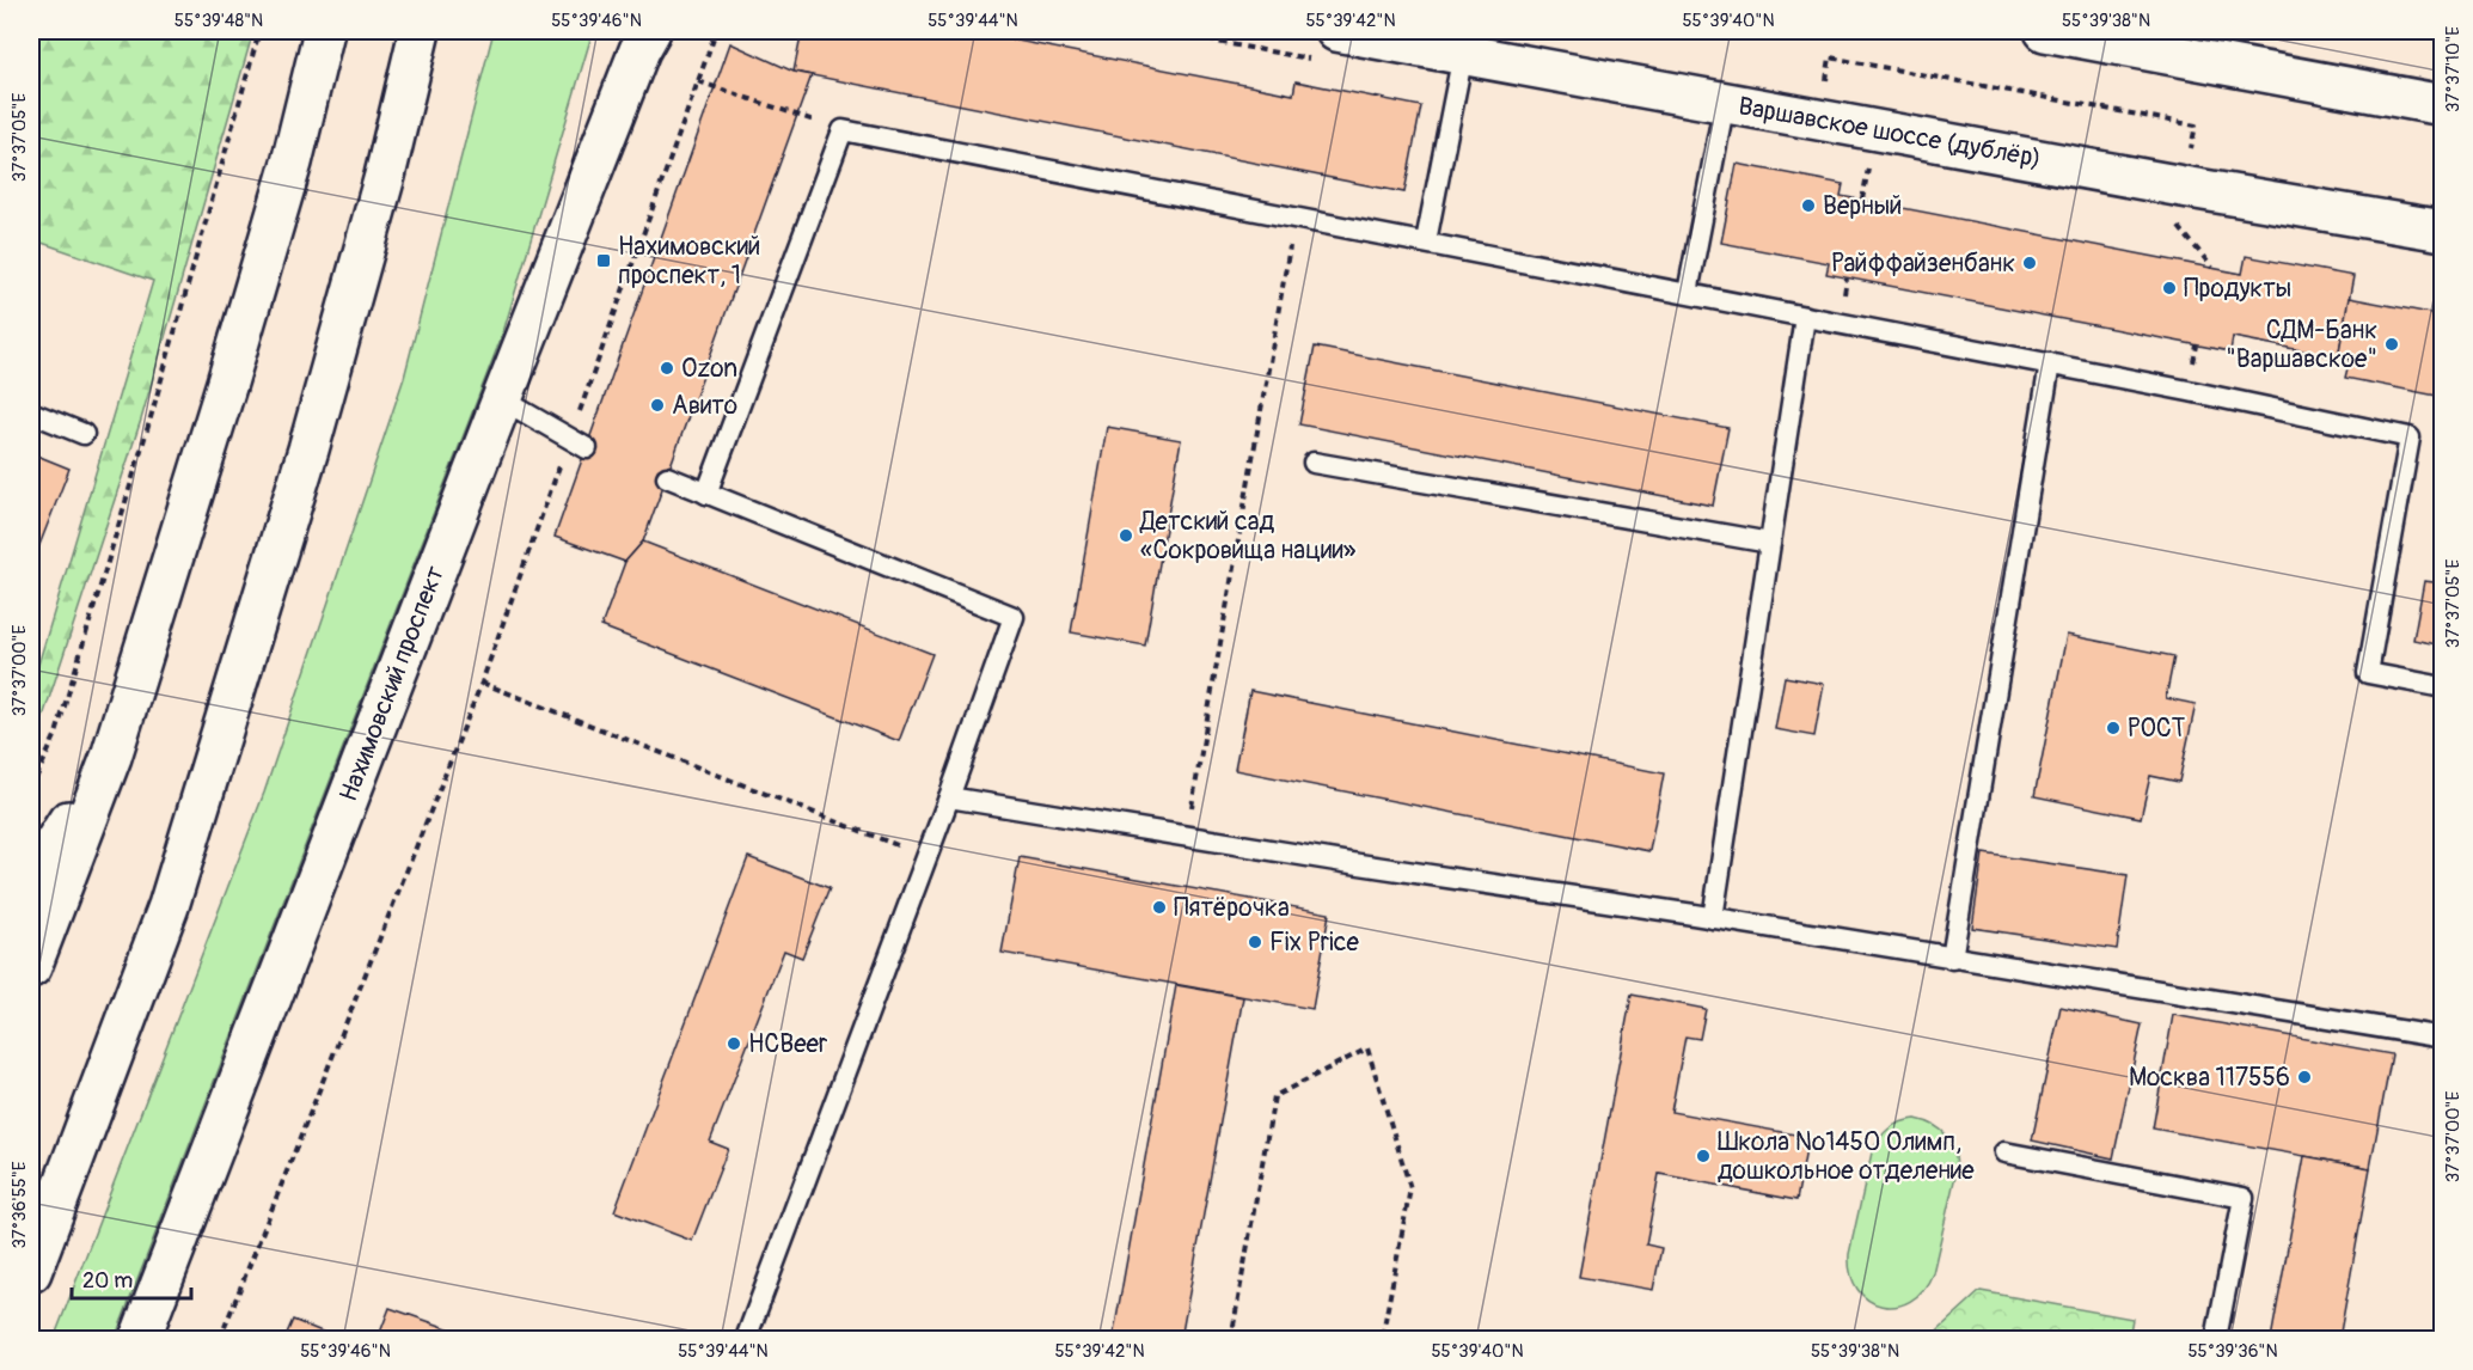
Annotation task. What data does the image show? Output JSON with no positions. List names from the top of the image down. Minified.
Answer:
{"streets":{"main road":["Варшавское шоссе (дублёр)","Нахимовский проспект"]},"places":{"other":["Верный","Райффайзенбанк","Продукты","СДМ-Банк \"Варшавское\"","Ozon","Авито","Детский сад «Сокровища нации»","РОСТ","Пятёрочка","Fix Price","HCBeer","Москва 117556","Школа №1450 Олимп, дошкольное отделение"],"transit":["Нахимовский проспект, 1"]},"scale_bar":"20 m","coordinates":["55°39'48\"N","55°39'46\"N","55°39'44\"N","55°39'42\"N","55°39'40\"N","55°39'38\"N","37°37'10\"E","37°37'05\"E","37°37'00\"E","37°36'55\"E","55°39'36\"N"]}
